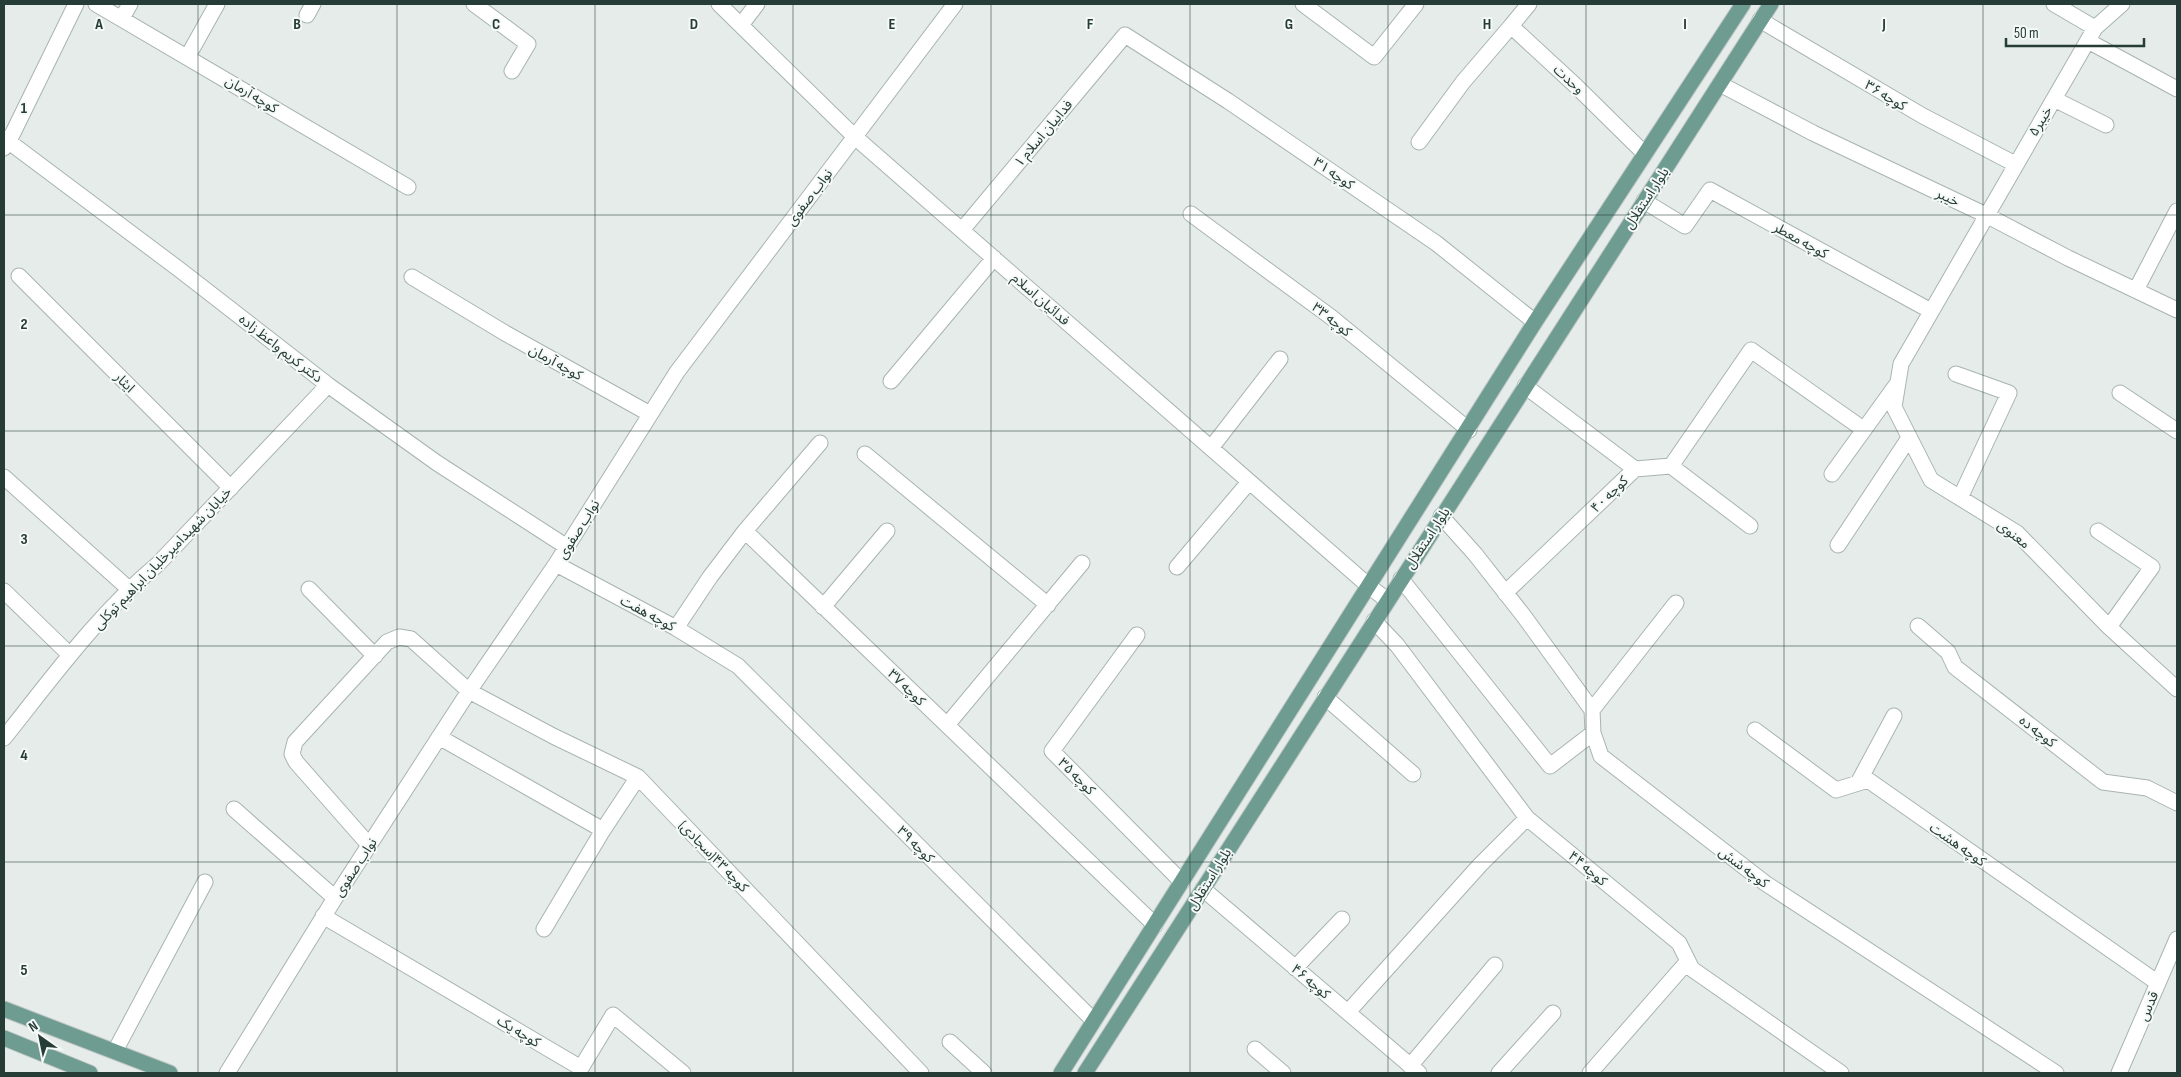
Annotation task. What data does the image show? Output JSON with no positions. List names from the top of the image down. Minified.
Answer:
{"streets":{"main road":["بلوار استقلال"],"street":["وحدت","کوچه آرمان","کوچه ۳۶","خیبر۵","فداییان اسلام ۱","کوچه ۳۱","نواب صفوی","خیبر","کوچه معطر","فدائیان اسلام","کوچه ۳۳","دکتر کریم واعظ زاده","ایثار","کوچه ۴۰","معنوی","خیابان شهیدامیرخلبان ابراهیم توکلی","کوچه هفت","کوچه ۳۷","کوچه ده","کوچه ۳۵","کوچه ۳۹","کوچه هشت","کوچه ۴۳(سجادی)","کوچه شش","کوچه ۴۴","کوچه ۴۶","قدس","کوچه یک"]},"crossings":[["وحدت","بلوار استقلال"],["کوچه آرمان","نواب صفوی"],["کوچه ۳۶","خیبر۵"],["کوچه ۳۶","بلوار استقلال"],["خیبر۵","خیبر"],["خیبر۵","کوچه معطر"],["خیبر۵","معنوی"],["فداییان اسلام ۱","کوچه ۳۱"],["فداییان اسلام ۱","فدائیان اسلام"],["کوچه ۳۱","بلوار استقلال"],["نواب صفوی","فدائیان اسلام"],["نواب صفوی","دکتر کریم واعظ زاده"],["نواب صفوی","کوچه هفت"],["نواب صفوی","کوچه ۴۳(سجادی)"],["نواب صفوی","کوچه یک"],["خیبر","بلوار استقلال"],["بلوار استقلال","کوچه معطر"],["بلوار استقلال","فدائیان اسلام"],["بلوار استقلال","کوچه ۳۳"],["بلوار استقلال","کوچه ۴۰"],["بلوار استقلال","کوچه ۳۷"],["بلوار استقلال","کوچه ۳۵"],["بلوار استقلال","کوچه ۳۹"],["بلوار استقلال","کوچه ۴۴"],["بلوار استقلال","کوچه ۴۶"],["دکتر کریم واعظ زاده","خیابان شهیدامیرخلبان ابراهیم توکلی"],["ایثار","خیابان شهیدامیرخلبان ابراهیم توکلی"],["کوچه هفت","کوچه ۳۹"],["کوچه هشت","قدس"]],"scale_bar":"50 m","north":"top left","grid":{"columns":["A","B","C","D","E","F","G","H","I","J"],"rows":["1","2","3","4","5"]}}
